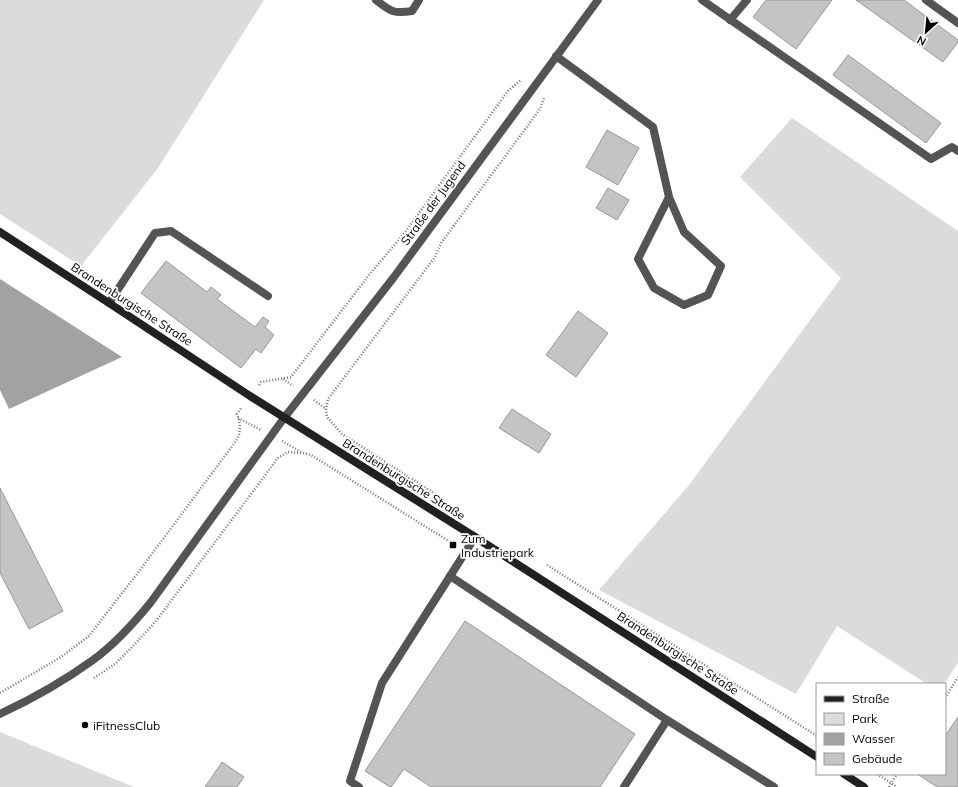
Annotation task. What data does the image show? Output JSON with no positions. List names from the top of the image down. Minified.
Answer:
{"streets":{"street":["Straße der Jugend","Brandenburgische Straße"]},"crossings":[["Straße der Jugend","Brandenburgische Straße"]],"places":{"transit":["Zum Industriepark"],"other":["iFitnessClub"]},"legend":["Straße","Park","Wasser","Gebäude"],"north":"bottom left"}
